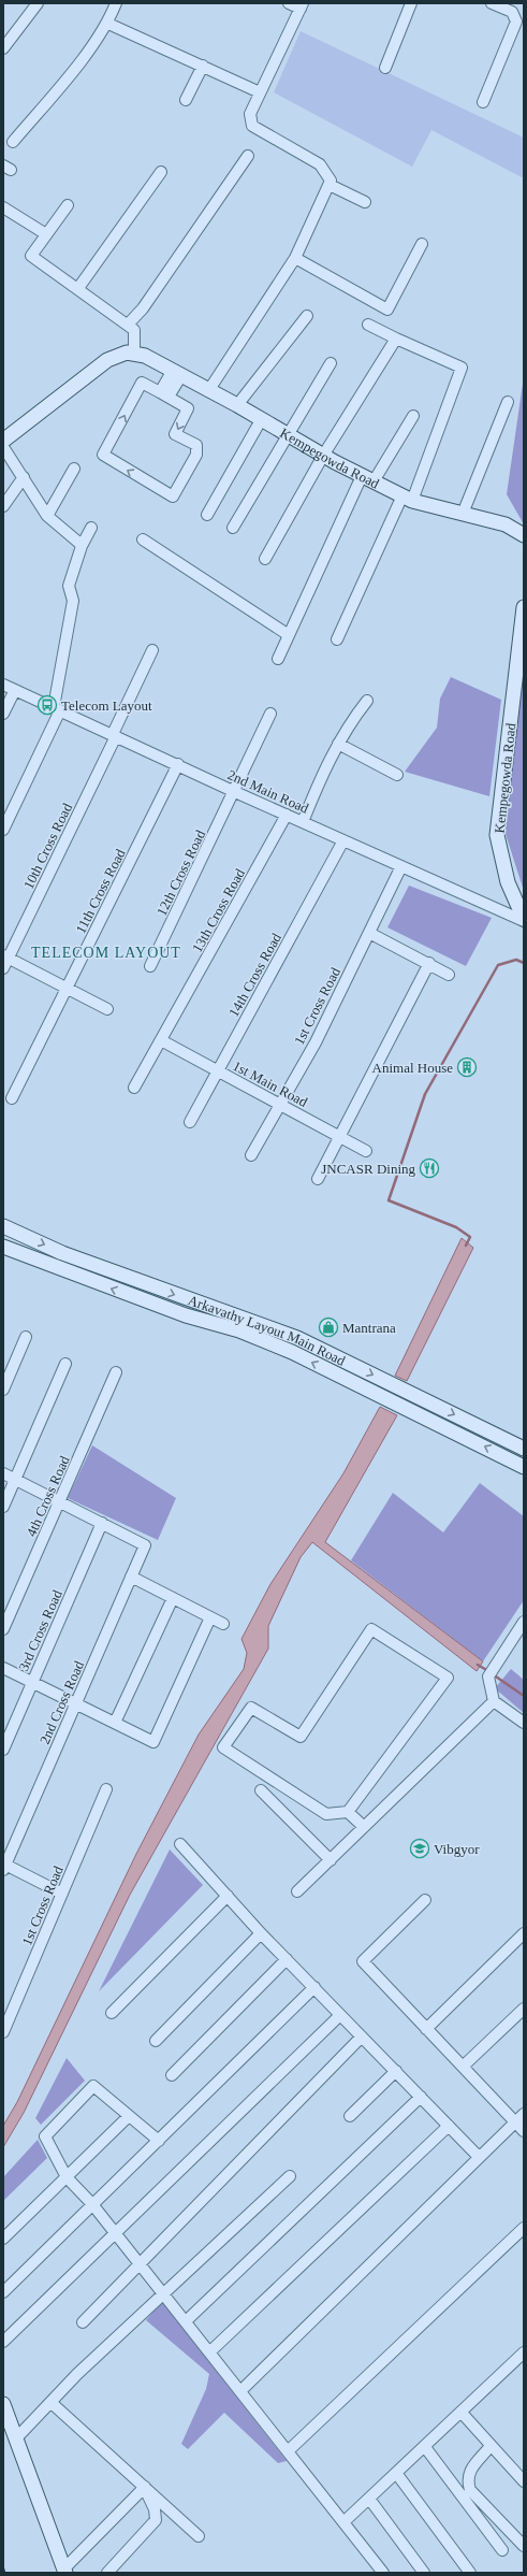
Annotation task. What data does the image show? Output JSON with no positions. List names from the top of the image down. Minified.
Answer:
{"streets":{"main road":["Kempegowda Road","Arkavathy Layout Main Road"],"street":["2nd Main Road","10th Cross Road","12th Cross Road","11th Cross Road","13th Cross Road","14th Cross Road","1st Cross Road","1st Main Road","4th Cross Road","3rd Cross Road","2nd Cross Road"]},"crossings":[["Kempegowda Road","2nd Main Road"],["2nd Main Road","10th Cross Road"],["2nd Main Road","12th Cross Road"],["2nd Main Road","11th Cross Road"],["2nd Main Road","13th Cross Road"],["2nd Main Road","14th Cross Road"],["2nd Main Road","1st Cross Road"],["13th Cross Road","1st Main Road"],["14th Cross Road","1st Main Road"],["1st Cross Road","1st Main Road"],["3rd Cross Road","2nd Cross Road"]],"districts":["TELECOM LAYOUT"],"places":{"bus stop":["Telecom Layout"],"building":["Animal House"],"restaurant":["JNCASR Dining"],"shop":["Mantrana"],"school or university":["Vibgyor"]}}
